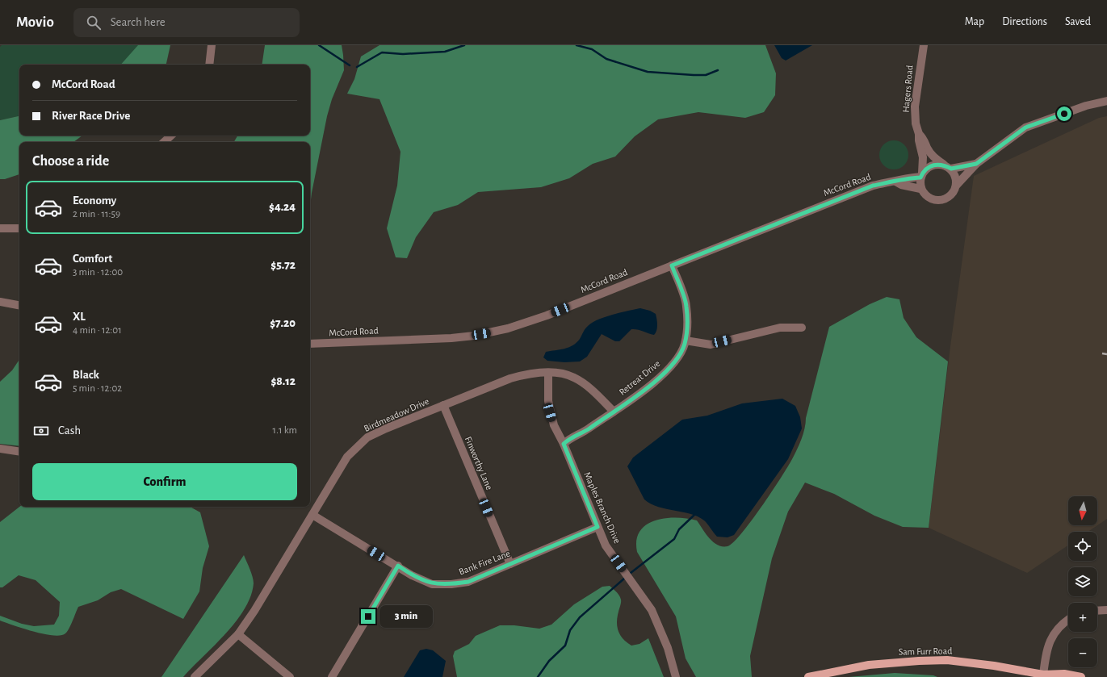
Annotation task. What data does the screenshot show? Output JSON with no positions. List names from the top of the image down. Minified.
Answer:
{"streets":{"main road":["Sam Furr Road"],"street":["Hagers Road","McCord Road","Retreat Drive","Birdmeadow Drive","Finworthy Lane","Maples Branch Drive","Bank Fire Lane"]},"crossings":[["Hagers Road","McCord Road"],["McCord Road","Retreat Drive"],["Retreat Drive","Birdmeadow Drive"],["Retreat Drive","Maples Branch Drive"],["Birdmeadow Drive","Finworthy Lane"],["Birdmeadow Drive","Maples Branch Drive"],["Birdmeadow Drive","Bank Fire Lane"],["Finworthy Lane","Bank Fire Lane"],["Maples Branch Drive","Bank Fire Lane"]],"north":"bottom","page":{"header":"Movio","search":"Search here","nav":["Map","Directions","Saved"],"banner":["McCord Road","River Race Drive"],"heading":"Choose a ride","list":[{"name":"Economy","note":"2 min · 11:59","value":"$4.24"},{"name":"Comfort","note":"3 min · 12:00","value":"$5.72"},{"name":"XL","note":"4 min · 12:01","value":"$7.20"},{"name":"Black","note":"5 min · 12:02","value":"$8.12"}],"pay":["Cash","1.1 km"],"buttons":"Confirm","map_buttons":["+","−"],"bubble":"3 min"}}
